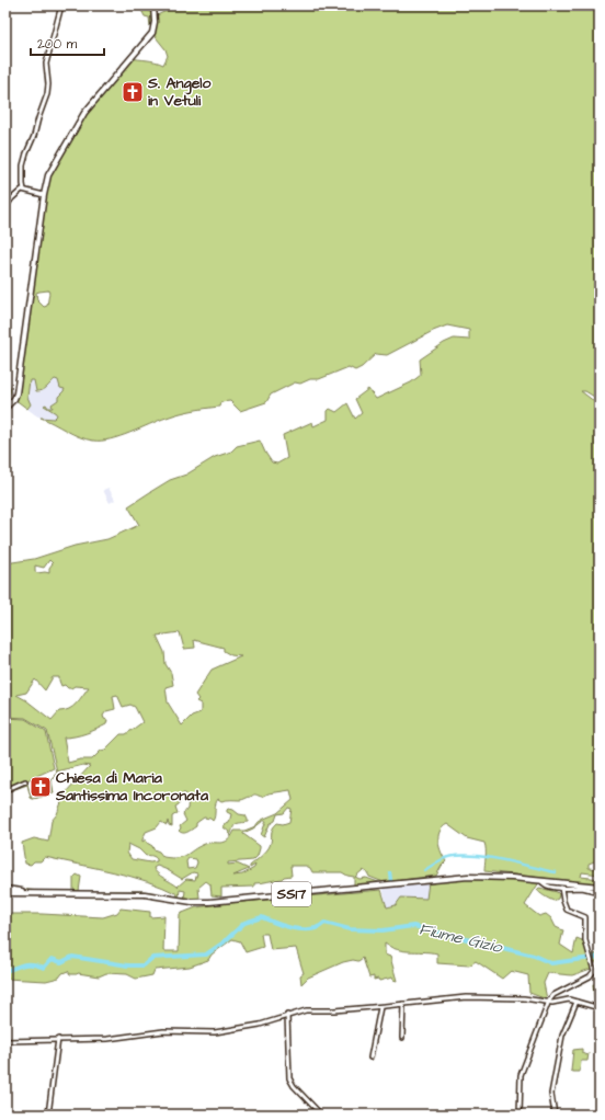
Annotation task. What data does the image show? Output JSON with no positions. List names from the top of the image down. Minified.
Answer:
{"streets":{"main road":["SS17"]},"water":["Fiume Gizio"],"places":{"church":["S. Angelo in Vetuli","Chiesa di Maria Santissima Incoronata"]},"scale_bar":"200 m"}
